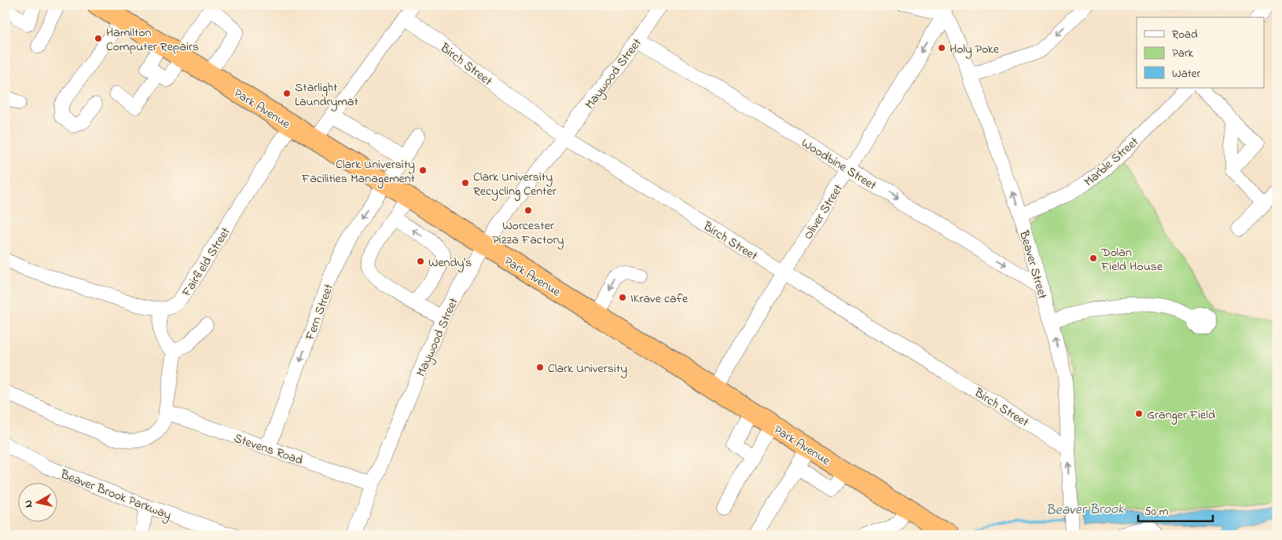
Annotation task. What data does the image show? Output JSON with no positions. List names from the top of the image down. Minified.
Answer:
{"streets":{"highway":["Park Avenue"],"street":["Birch Street","Maywood Street","Marble Street","Woodbine Street","Oliver Street","Fairfield Street","Beaver Street","Fern Street","Stevens Road","Beaver Brook Parkway"]},"crossings":[["Birch Street","Maywood Street"],["Birch Street","Oliver Street"],["Birch Street","Beaver Street"],["Maywood Street","Park Avenue"],["Maywood Street","Woodbine Street"],["Maywood Street","Stevens Road"],["Park Avenue","Oliver Street"],["Park Avenue","Fairfield Street"],["Park Avenue","Fern Street"],["Marble Street","Beaver Street"],["Woodbine Street","Oliver Street"],["Woodbine Street","Beaver Street"],["Oliver Street","Beaver Street"],["Fern Street","Stevens Road"]],"one_way":["Woodbine Street","Oliver Street","Beaver Street"],"water":["Beaver Brook"],"places":["Hamilton Computer Repairs","Holy Poke","Starlight Laundrymat","Clark University Facilities Management","Clark University Recycling Center","Worcester Pizza Factory","Dolan Field House","Wendy's","IKrave cafe","Clark University","Granger Field"],"legend":["Road","Park","Water"],"scale_bar":"50 m","north":"left"}
